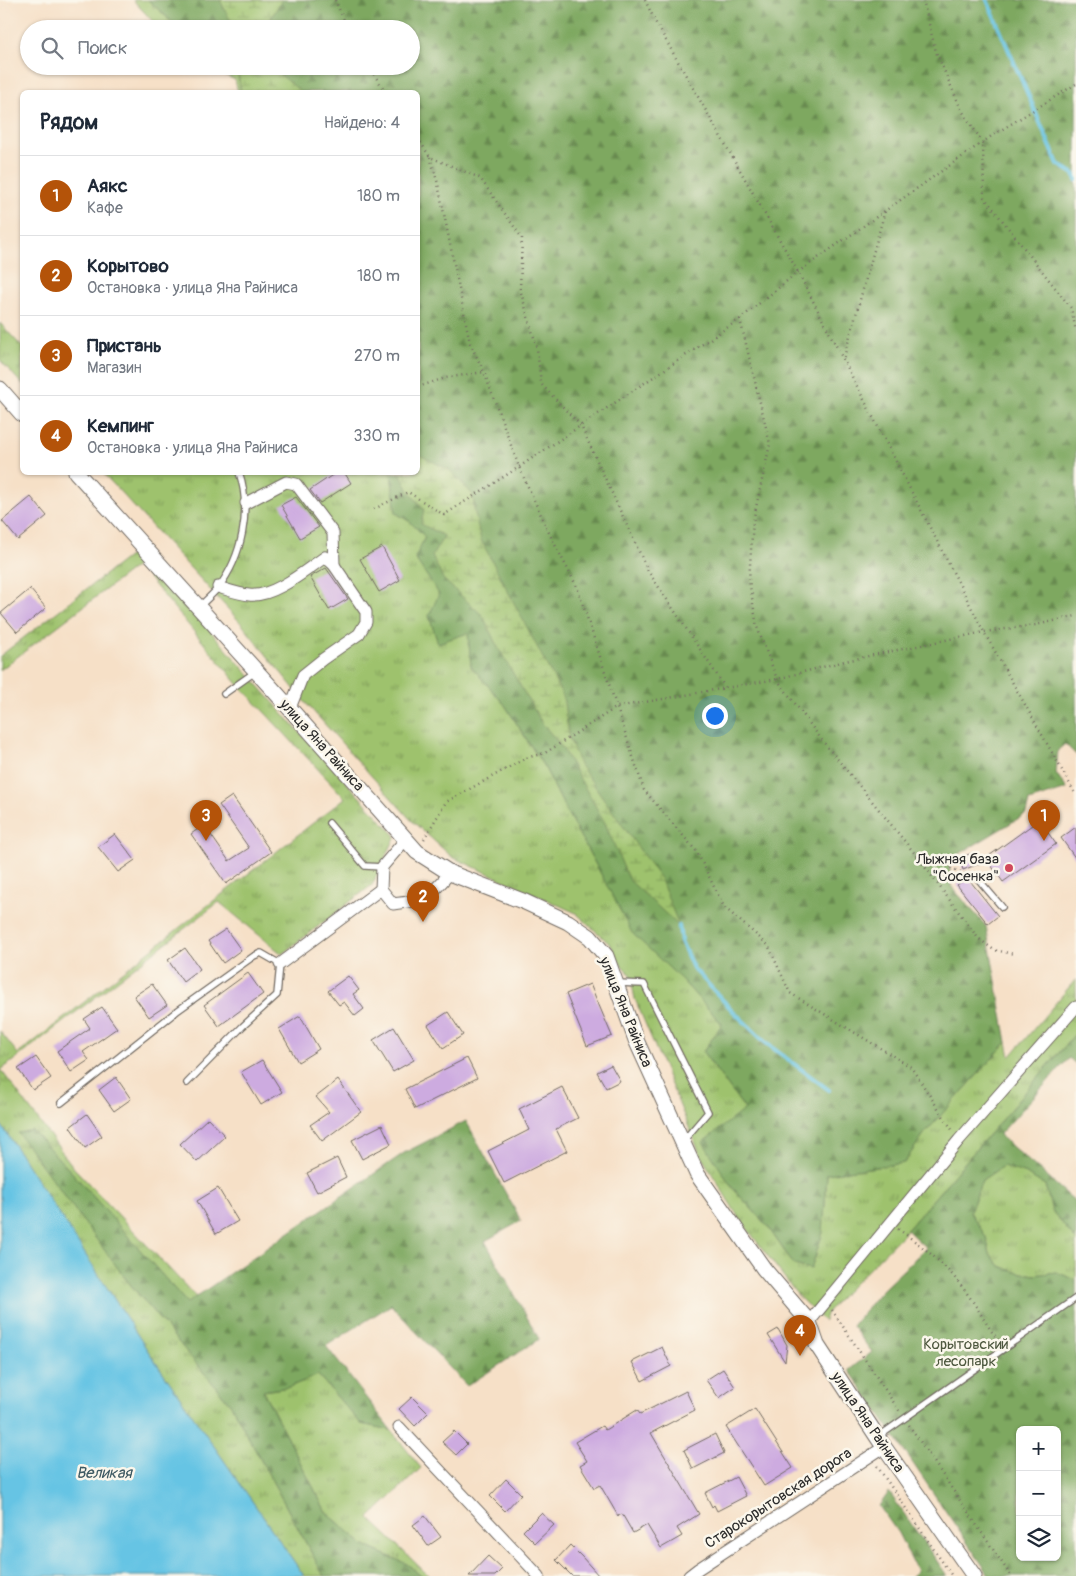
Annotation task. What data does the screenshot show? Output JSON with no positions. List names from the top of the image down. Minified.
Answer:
{"streets":{"street":["улица Яна Райниса","Старокорытовская дорога"]},"crossings":[["улица Яна Райниса","Старокорытовская дорога"]],"water":["Великая"],"parks":["Корытовский лесопарк"],"places":["Лыжная база \"Сосенка\""],"page":{"search":"Поиск","heading":["Рядом","Найдено: 4"],"list":[{"mark":"1","name":"Аякс","note":"Кафе","value":"180 m"},{"mark":"2","name":"Корытово","note":"Остановка · улица Яна Райниса","value":"180 m"},{"mark":"3","name":"Пристань","note":"Магазин","value":"270 m"},{"mark":"4","name":"Кемпинг","note":"Остановка · улица Яна Райниса","value":"330 m"}],"pins":["1","3","2","4"],"map_buttons":["+","−"]}}
